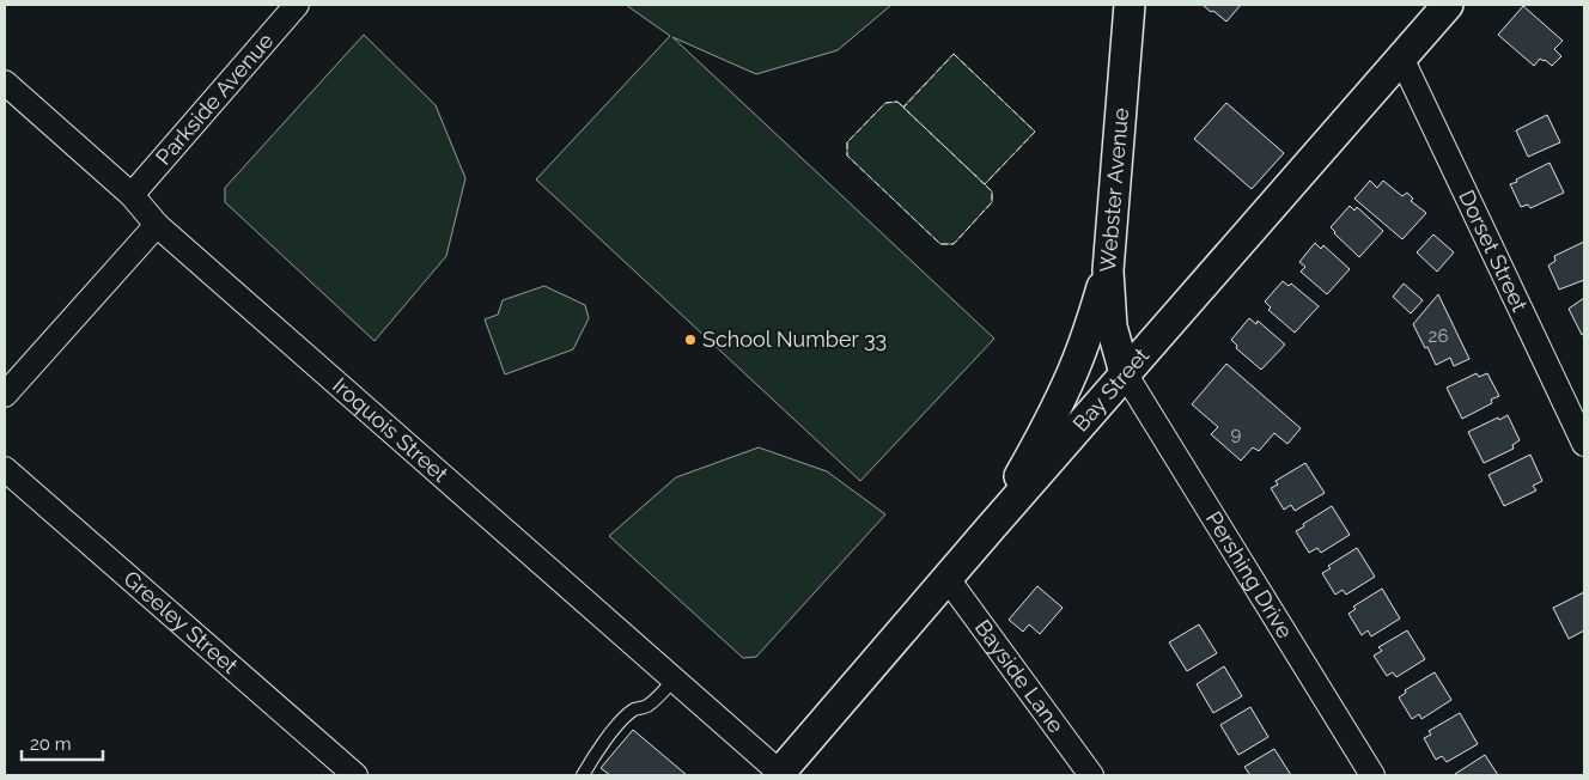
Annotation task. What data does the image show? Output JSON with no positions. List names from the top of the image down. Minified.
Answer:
{"streets":{"street":["Parkside Avenue","Webster Avenue","Dorset Street","Bay Street","Iroquois Street","Pershing Drive","Greeley Street","Bayside Lane"]},"crossings":[["Parkside Avenue","Iroquois Street"],["Webster Avenue","Bay Street"],["Webster Avenue","Pershing Drive"],["Dorset Street","Bay Street"],["Bay Street","Iroquois Street"],["Bay Street","Pershing Drive"],["Bay Street","Bayside Lane"]],"places":["School Number 33"],"house_numbers":["26","9"],"scale_bar":"20 m"}
